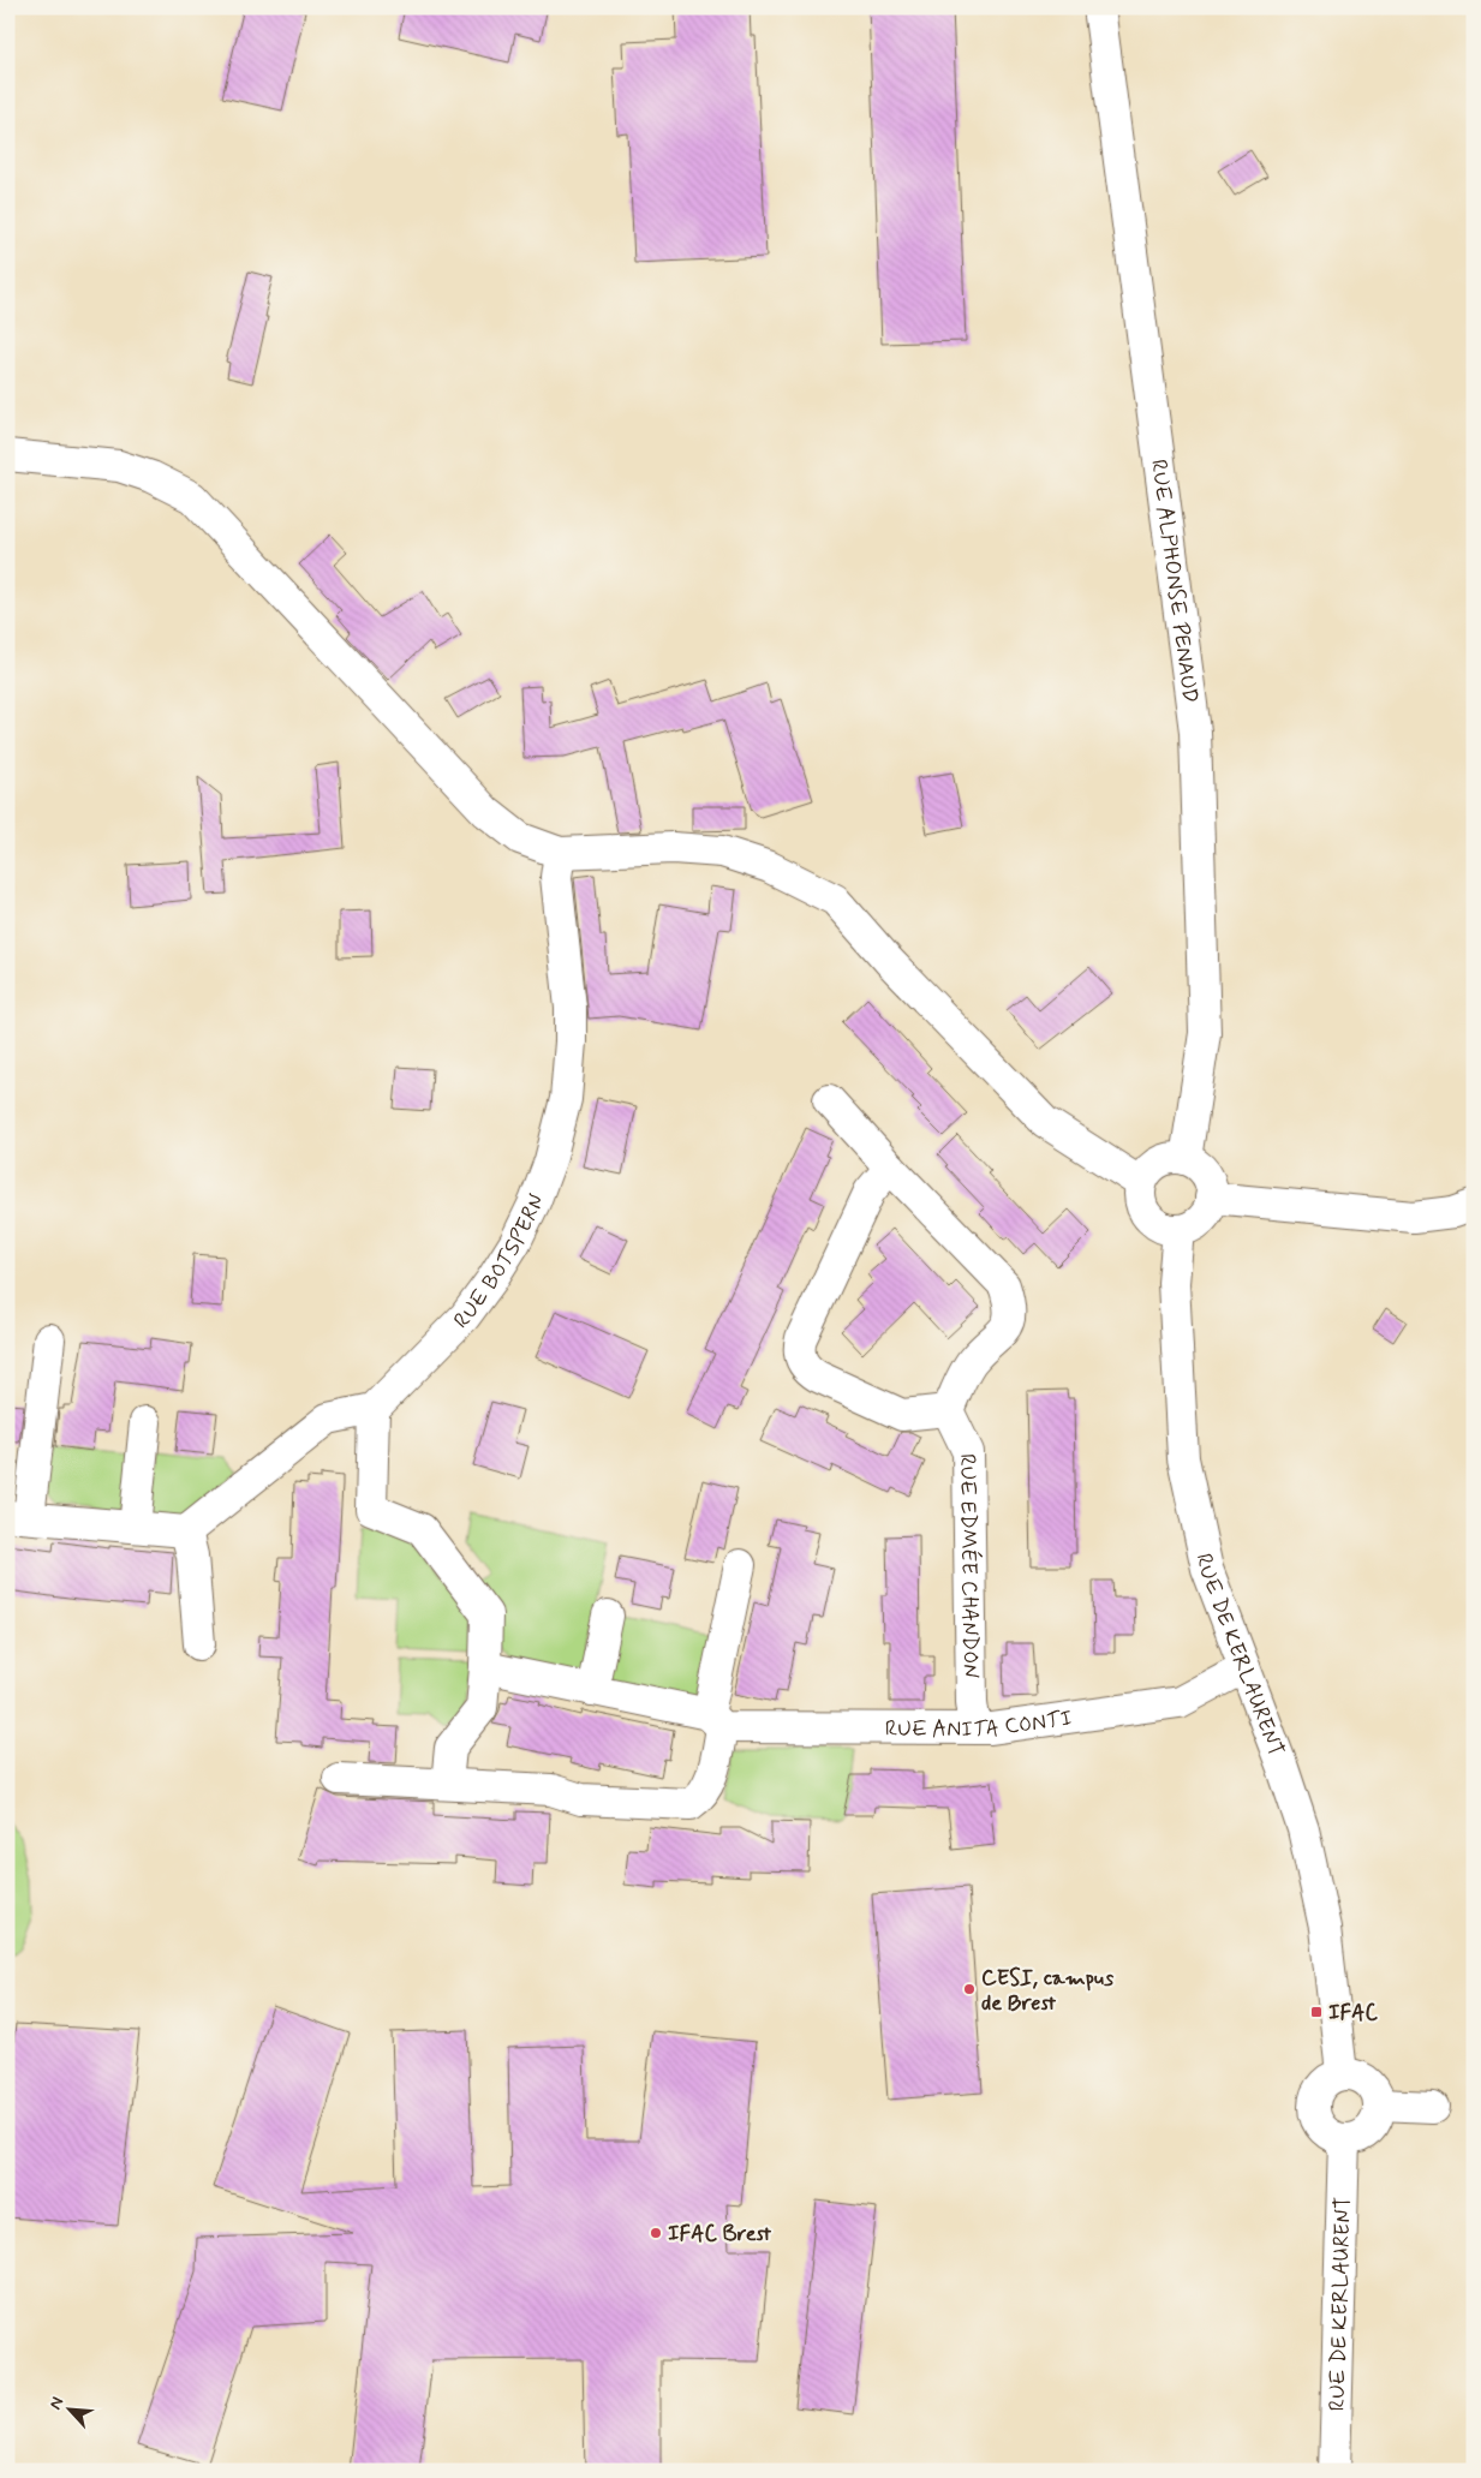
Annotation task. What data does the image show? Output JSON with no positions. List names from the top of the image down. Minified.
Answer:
{"streets":{"street":["RUE ALPHONSE PENAUD","RUE BOTSPERN","RUE EDMÉE CHANDON","RUE DE KERLAURENT","RUE ANITA CONTI"]},"crossings":[["RUE ALPHONSE PENAUD","RUE DE KERLAURENT"],["RUE EDMÉE CHANDON","RUE ANITA CONTI"],["RUE DE KERLAURENT","RUE ANITA CONTI"]],"places":{"other":["CESI, campus de Brest","IFAC Brest"],"transit":["IFAC"]},"north":"top left"}
